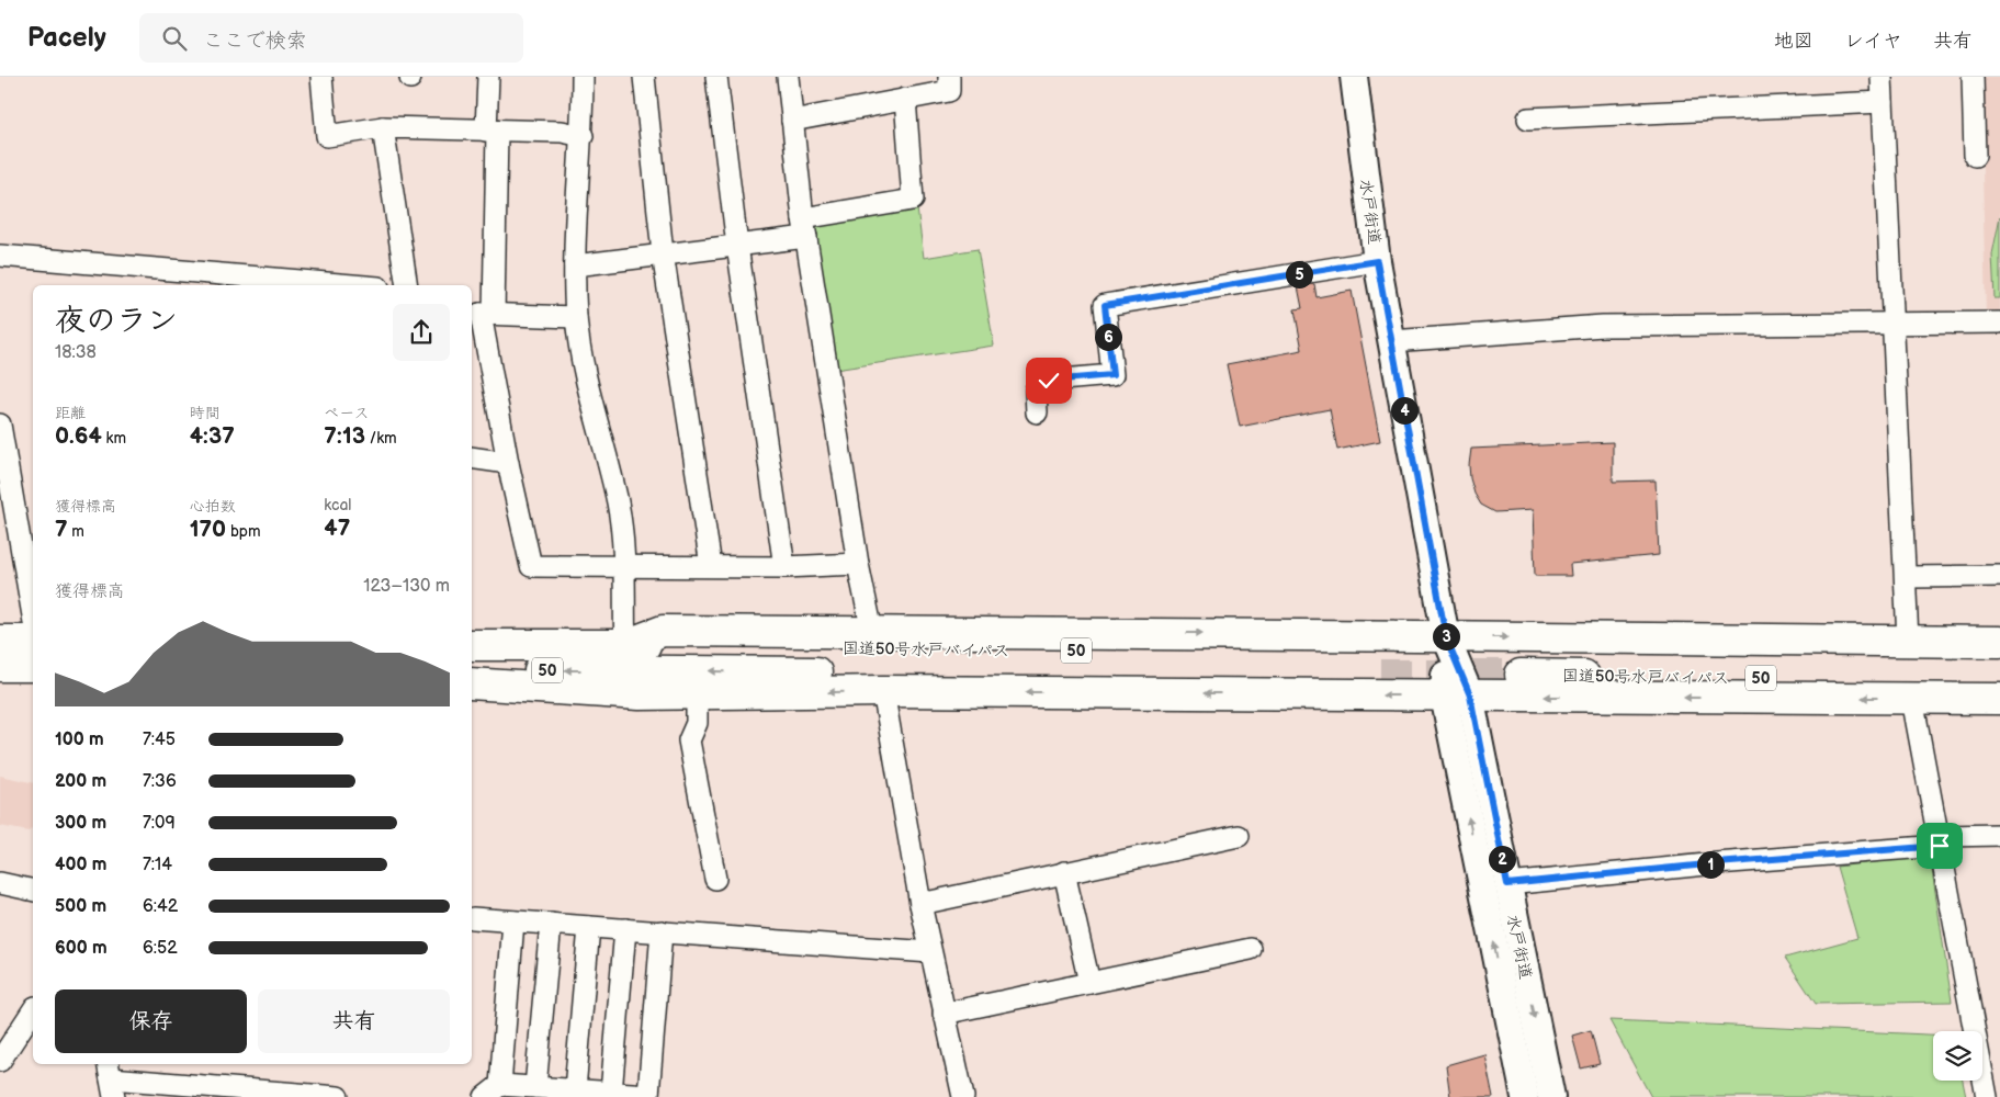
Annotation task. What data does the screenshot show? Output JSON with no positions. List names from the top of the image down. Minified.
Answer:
{"streets":{"highway":["国道50号水戸バイパス","50"],"main road":["水戸街道"]},"page":{"header":"Pacely","search":"ここで検索","nav":["地図","レイヤ","共有"],"pins":["5","6","4","3","2","1"],"heading":["夜のラン","18:38"],"stats":[["距離","0.64 km"],["時間","4:37"],["ペース","7:13 /km"],["獲得標高","7 m"],["心拍数","170 bpm"],["kcal","47"]],"chart":["獲得標高","123–130 m"],"list":[{"name":"100 m","note":"7:45"},{"name":"200 m","note":"7:36"},{"name":"300 m","note":"7:09"},{"name":"400 m","note":"7:14"},{"name":"500 m","note":"6:42"},{"name":"600 m","note":"6:52"}],"buttons":["保存","共有"]}}
